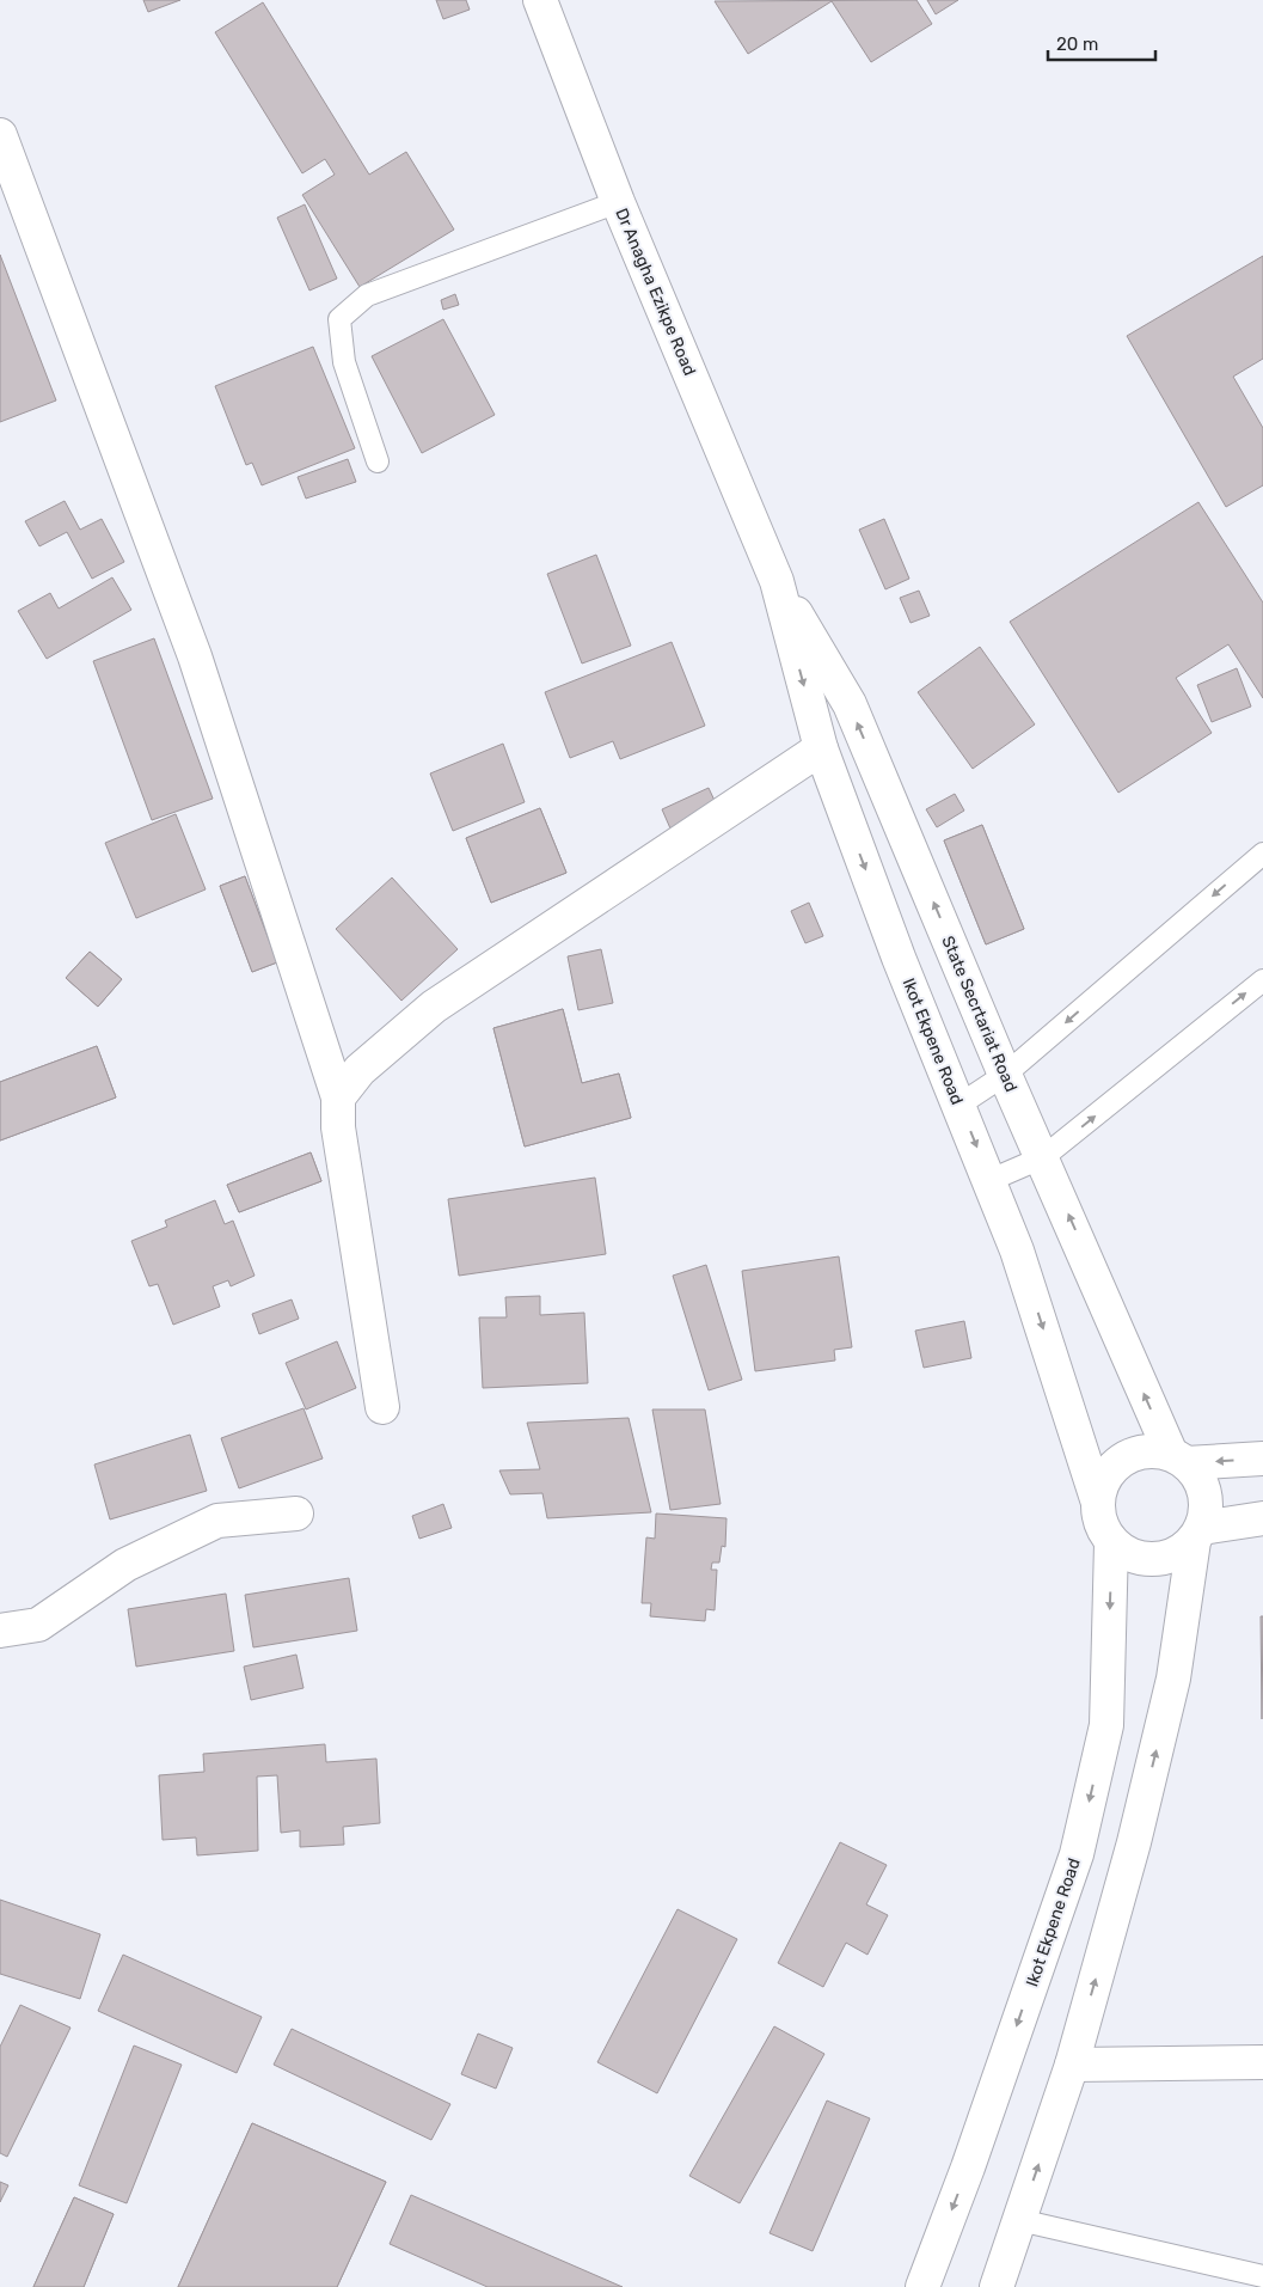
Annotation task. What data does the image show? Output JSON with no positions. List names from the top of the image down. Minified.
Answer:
{"streets":{"street":["Dr Anagha Ezikpe Road","State Secrtariat Road","Ikot Ekpene Road"]},"crossings":[["Dr Anagha Ezikpe Road","State Secrtariat Road"],["Dr Anagha Ezikpe Road","Ikot Ekpene Road"],["State Secrtariat Road","Ikot Ekpene Road"]],"one_way":["State Secrtariat Road"],"scale_bar":"20 m"}
